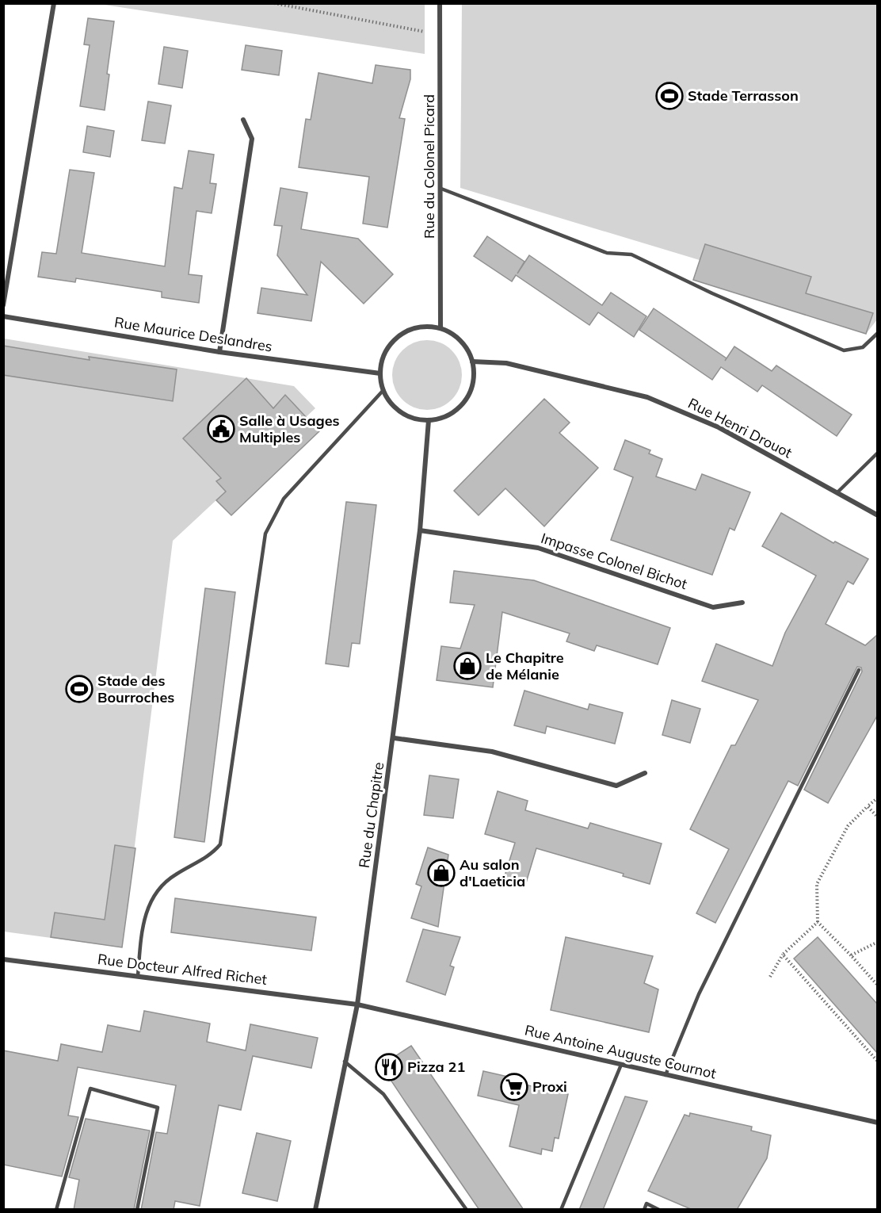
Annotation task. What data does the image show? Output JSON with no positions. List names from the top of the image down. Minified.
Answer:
{"streets":{"street":["Rue du Colonel Picard","Rue Maurice Deslandres","Rue Henri Drouot","Impasse Colonel Bichot","Rue du Chapitre","Rue Docteur Alfred Richet","Rue Antoine Auguste Cournot"]},"crossings":[["Rue du Colonel Picard","Rue Maurice Deslandres"],["Rue du Colonel Picard","Rue Henri Drouot"],["Rue du Colonel Picard","Rue du Chapitre"],["Rue Maurice Deslandres","Rue Henri Drouot"],["Rue Maurice Deslandres","Rue du Chapitre"],["Rue Henri Drouot","Rue du Chapitre"],["Impasse Colonel Bichot","Rue du Chapitre"],["Rue du Chapitre","Rue Docteur Alfred Richet"],["Rue du Chapitre","Rue Antoine Auguste Cournot"],["Rue Docteur Alfred Richet","Rue Antoine Auguste Cournot"]],"places":{"sports":["Stade Terrasson","Stade des Bourroches"],"public building":["Salle à Usages Multiples"],"shop":["Le Chapitre de Mélanie","Au salon d'Laeticia"],"restaurant":["Pizza 21"],"supermarket":["Proxi"]}}
